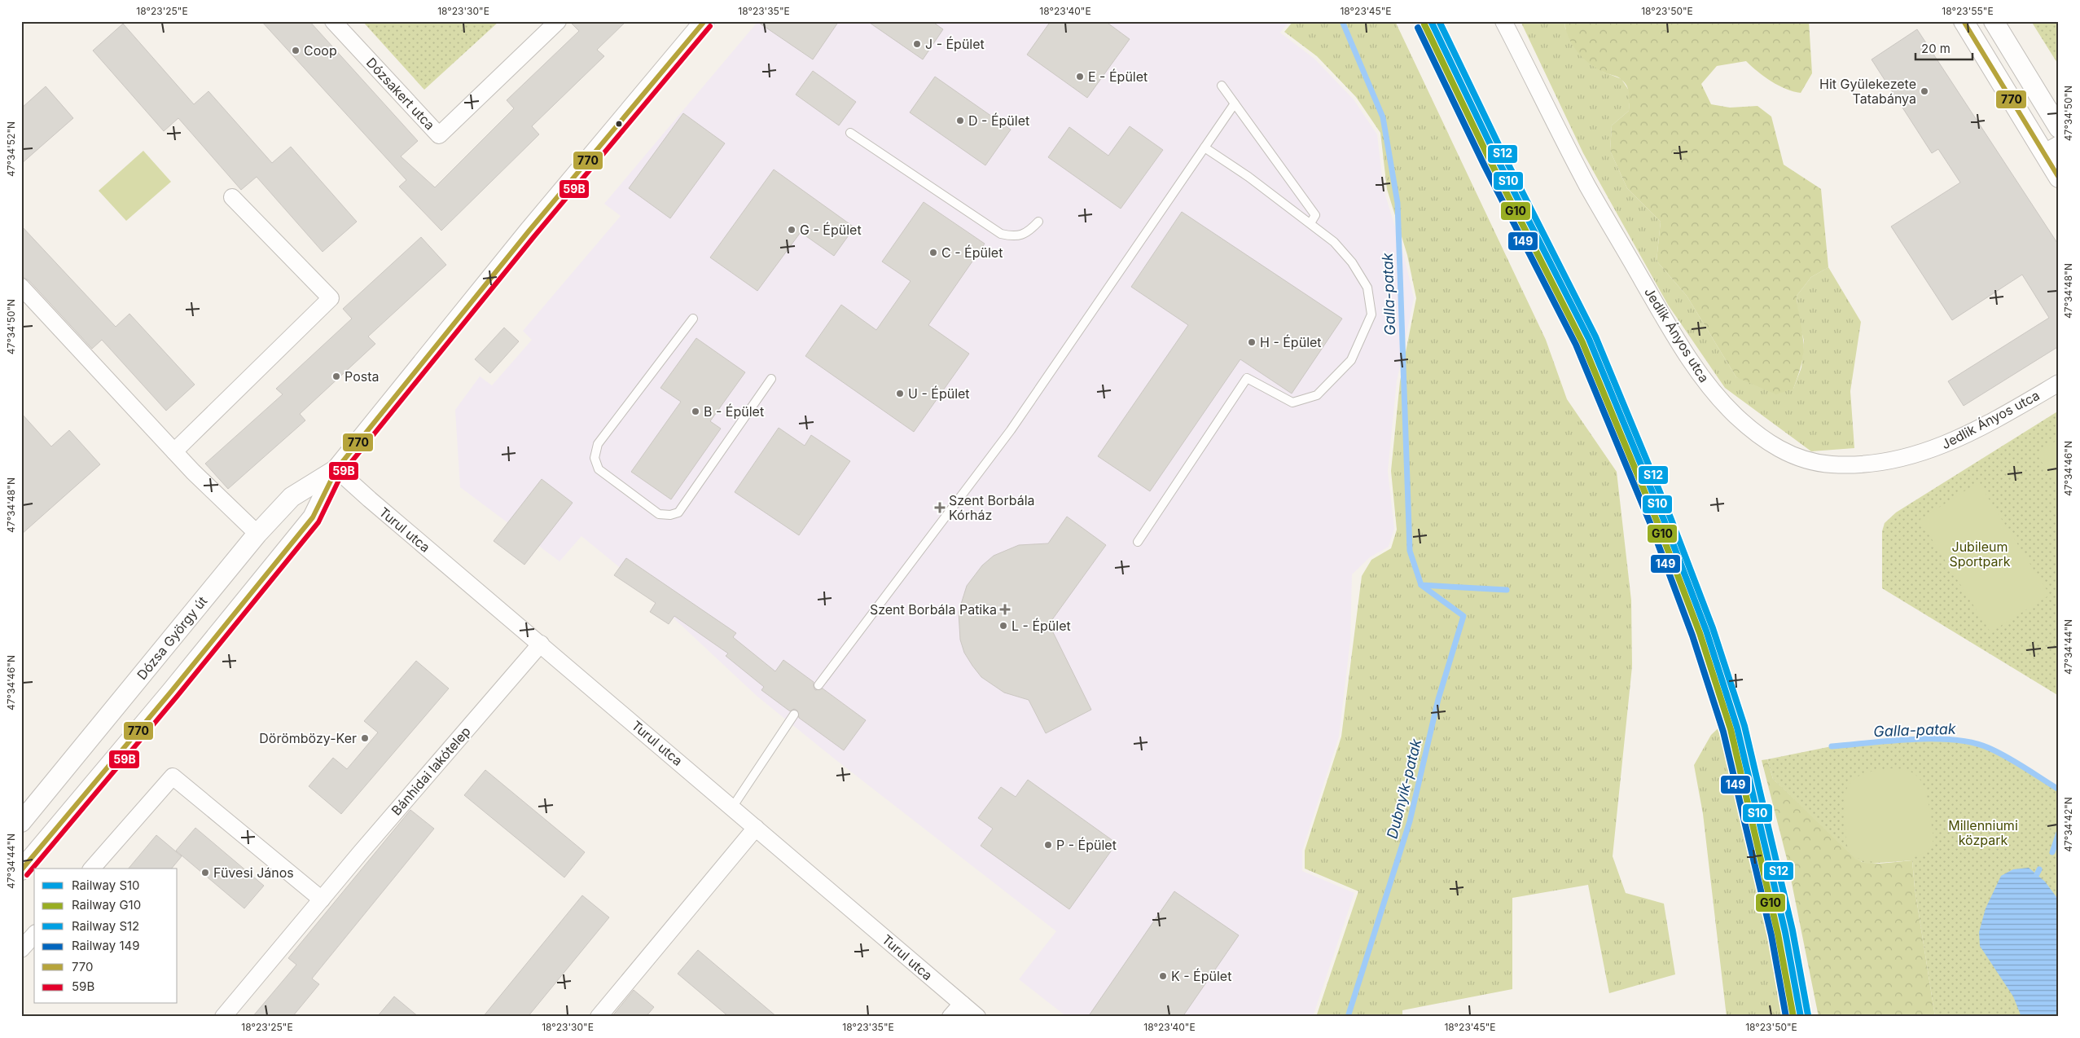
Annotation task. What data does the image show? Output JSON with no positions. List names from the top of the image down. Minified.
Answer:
{"streets":{"street":["Dózsakert utca","Jedlik Ányos utca","Turul utca","Dózsa György út","Bánhidai lakótelep"]},"crossings":[["Turul utca","Dózsa György út"],["Turul utca","Bánhidai lakótelep"]],"water":["Galla-patak","Dubnyik-patak"],"parks":["Jubileum Sportpark","Millenniumi közpark"],"places":{"other":["J - Épület","Coop","E - Épület","Hit Gyülekezete Tatabánya","D - Épület","G - Épület","C - Épület","H - Épület","Posta","U - Épület","B - Épület","L - Épület","Dörömbözy-Ker","P - Épület","Füvesi János","K - Épület"],"health":["Szent Borbála Kórház","Szent Borbála Patika"]},"lines":["rail line S10","rail line S12","transit line 770","rail line G10","transit line 59B","rail line 149"],"legend":["Railway S10","Railway G10","Railway S12","Railway 149","770","59B"],"scale_bar":"20 m","coordinates":["18°23'25\"E","18°23'30\"E","18°23'35\"E","18°23'40\"E","18°23'45\"E","18°23'50\"E","18°23'55\"E","47°34'50\"N","47°34'52\"N","47°34'48\"N","47°34'46\"N","47°34'44\"N","47°34'42\"N"]}
